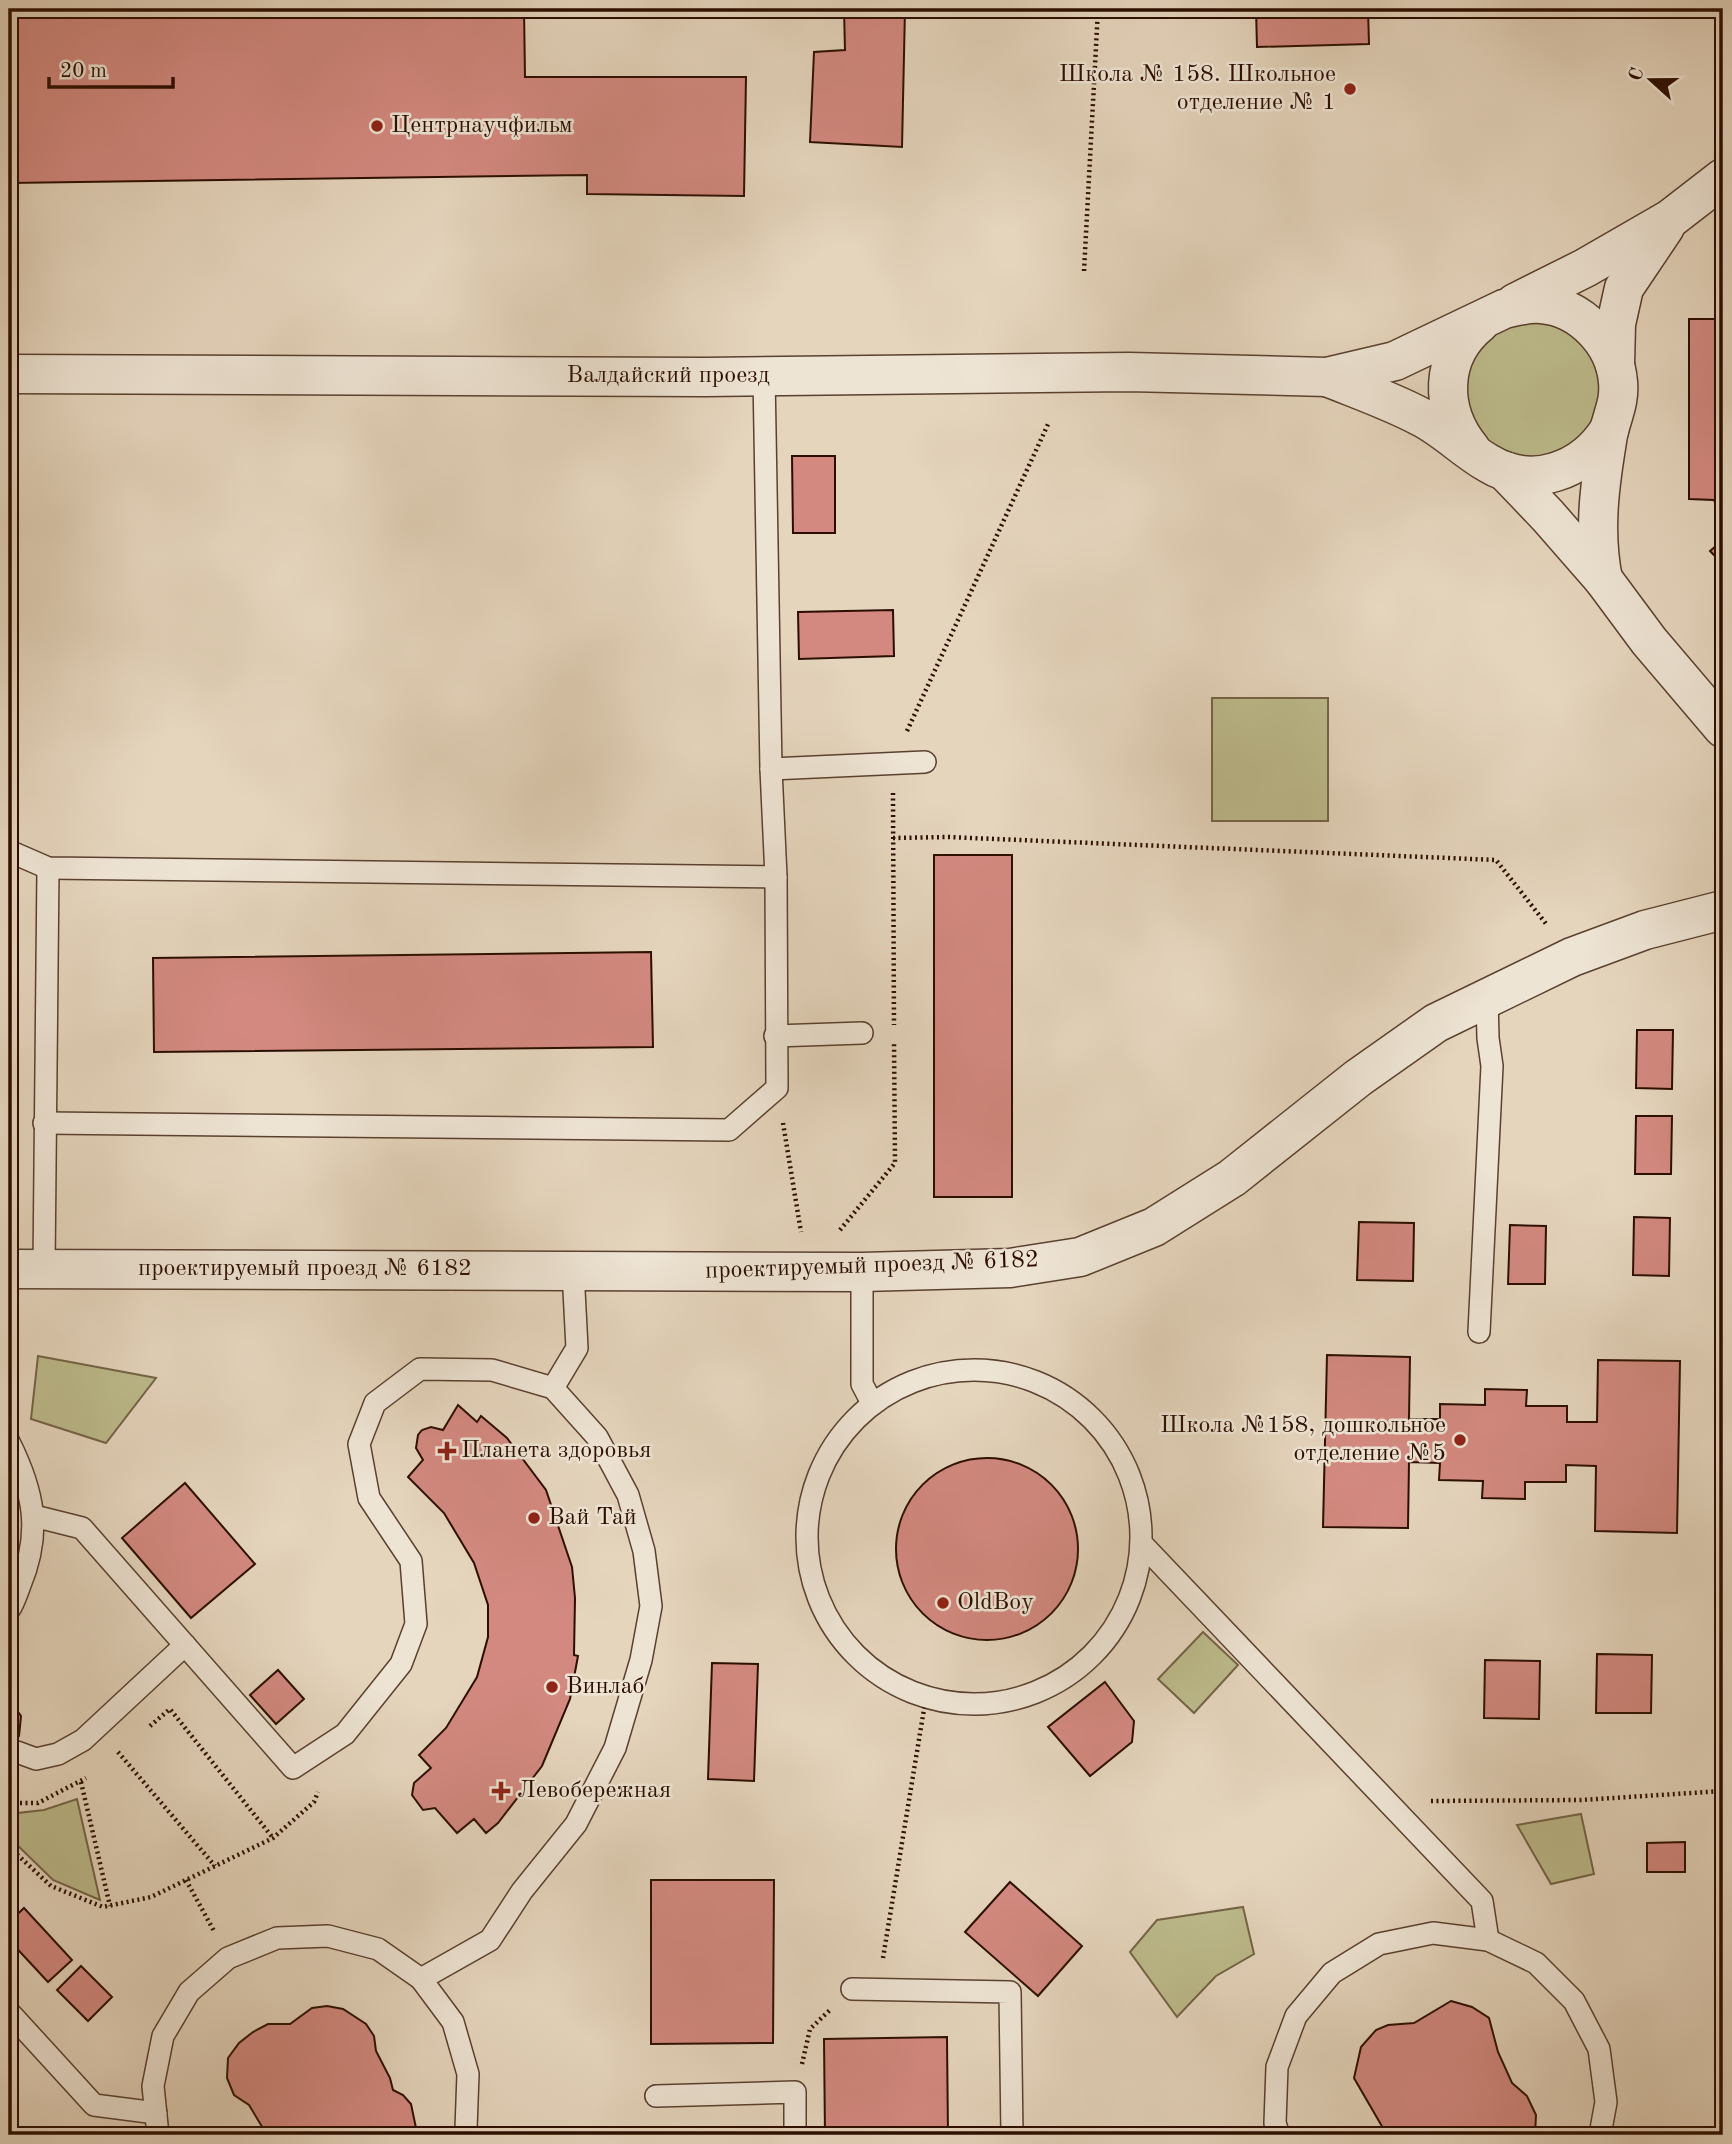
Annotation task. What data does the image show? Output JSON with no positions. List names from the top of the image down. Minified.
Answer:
{"streets":{"street":["Валдайский проезд","проектируемый проезд № 6182"]},"places":{"other":["Школа № 158. Школьное отделение № 1","Центрнаучфильм","Школа №158, дошкольное отделение №5","Вай Тай","OldBoy","Винлаб"],"health":["Планета здоровья","Левобережная"]},"scale_bar":"20 m","north":"left"}
